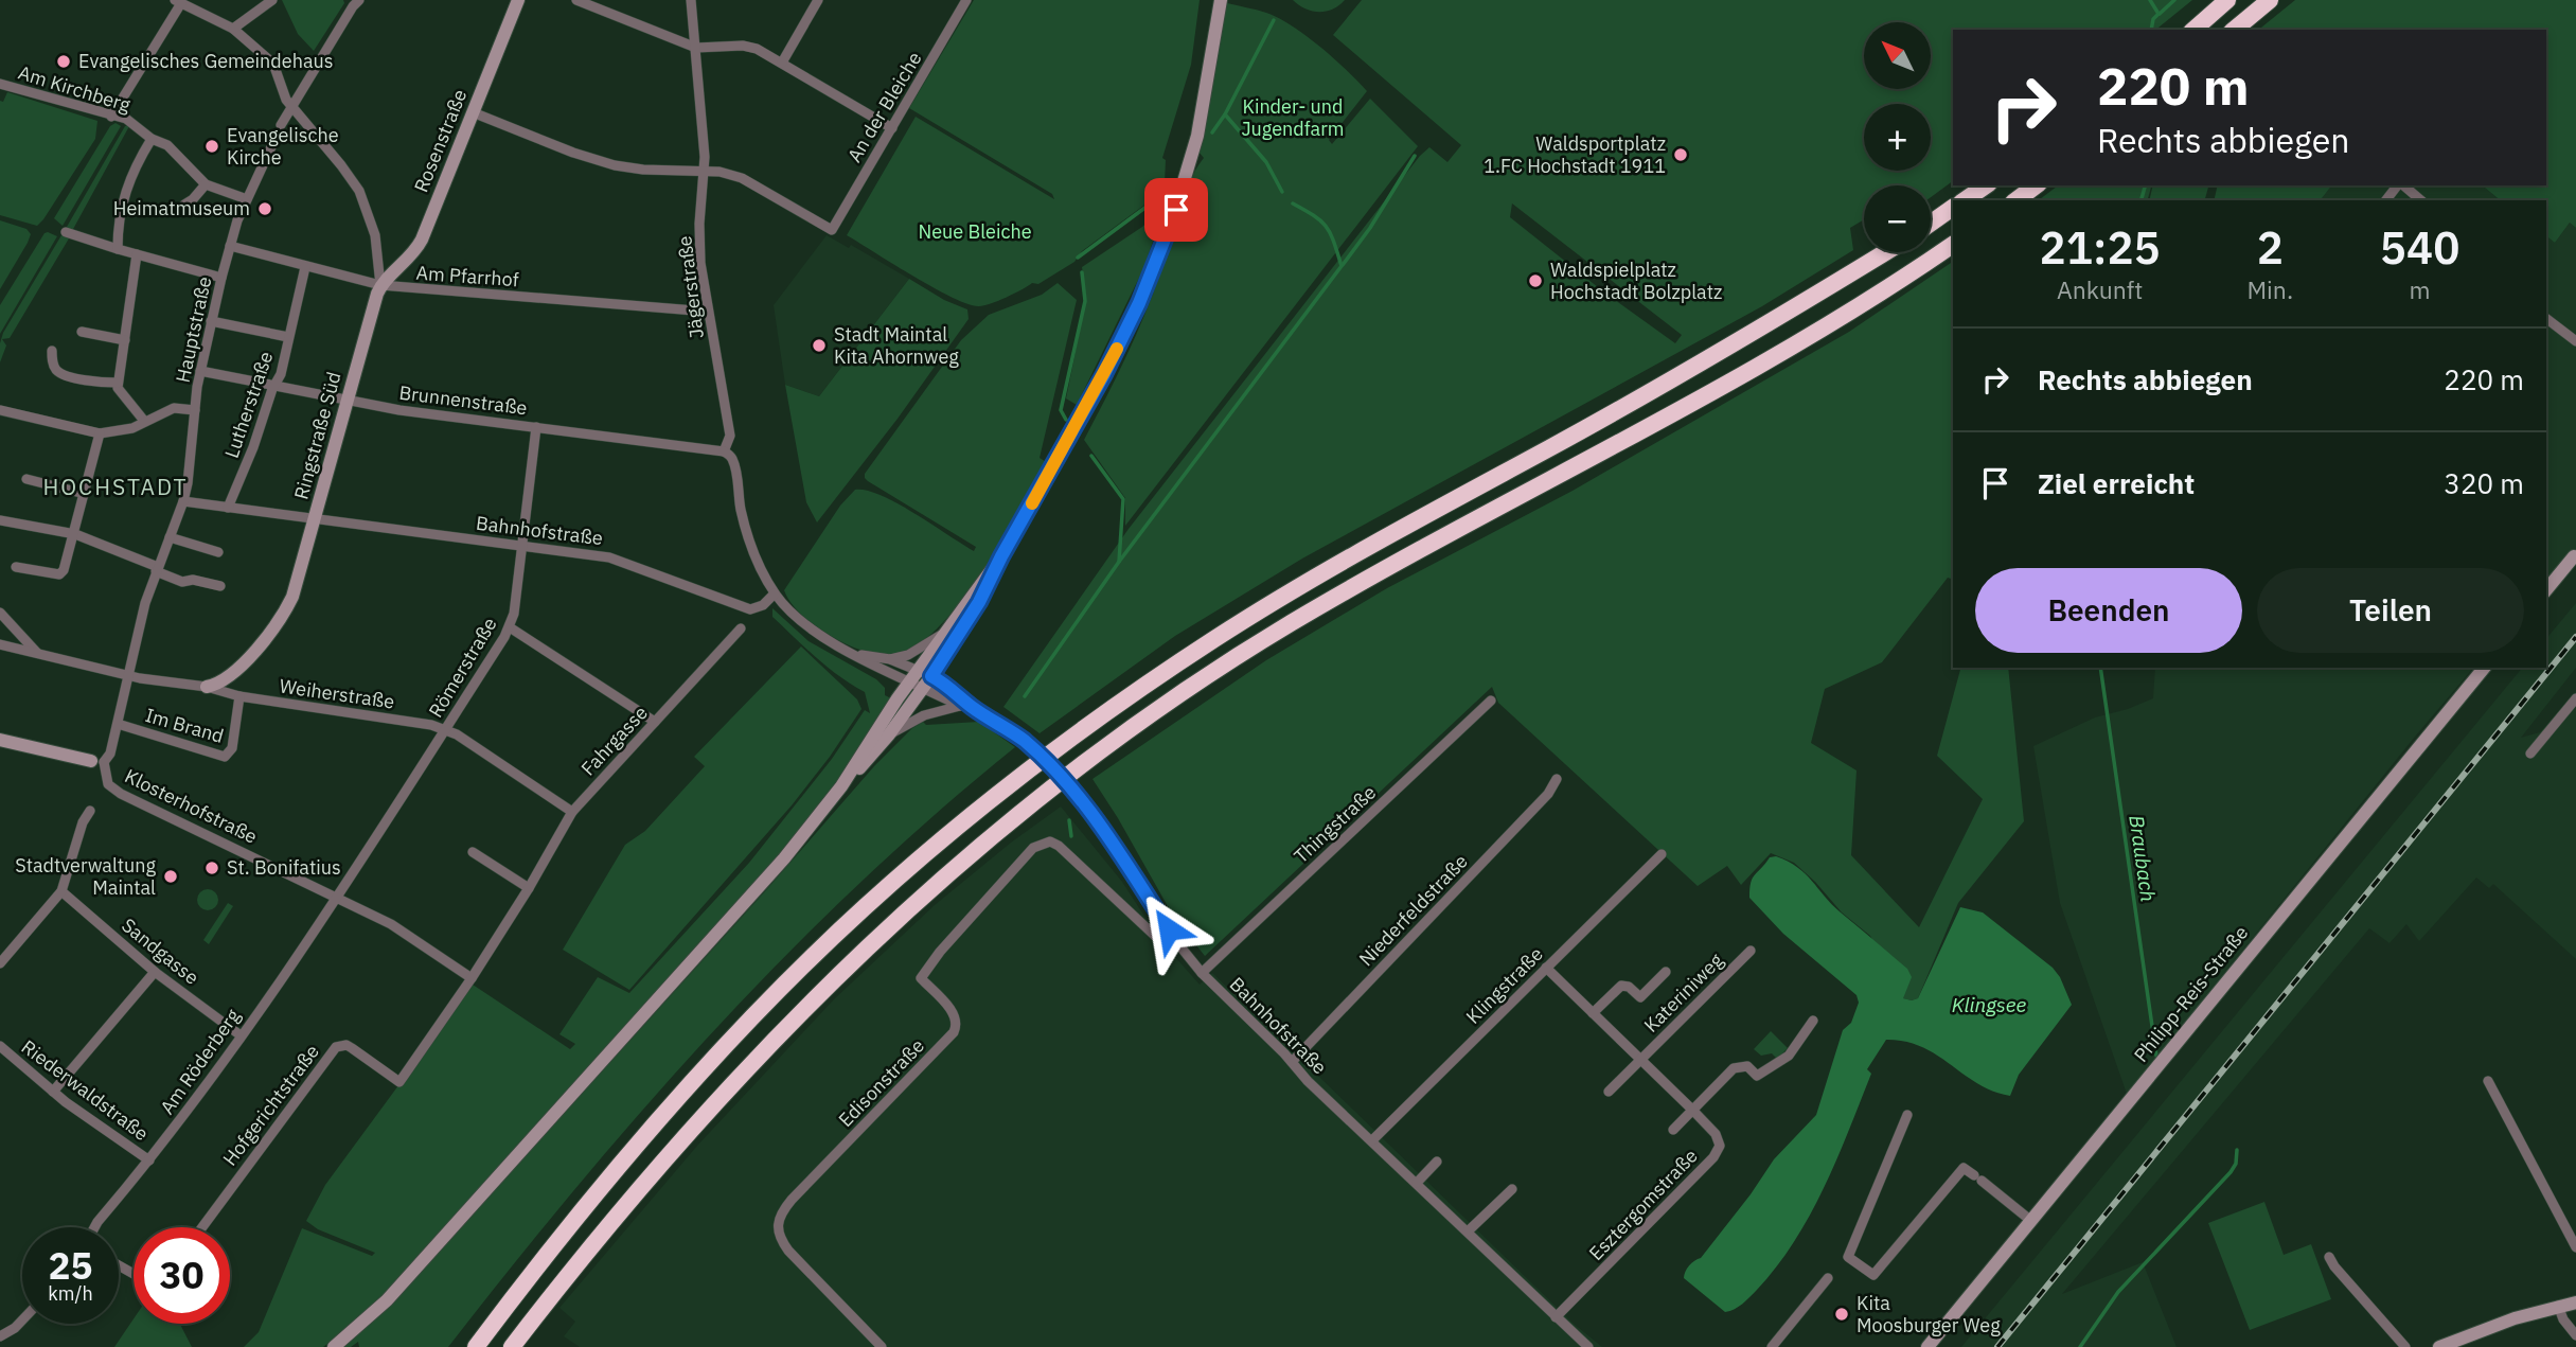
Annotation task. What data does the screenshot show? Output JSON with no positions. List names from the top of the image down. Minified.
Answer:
{"streets":{"street":["Am Kirchberg","An der Bleiche","Rosenstraße","Am Pfarrhof","Jägerstraße","Hauptstraße","Brunnenstraße","Lutherstraße","Ringstraße Süd","Bahnhofstraße","Römerstraße","Weiherstraße","Im Brand","Fahrgasse","Klosterhofstraße","Thingstraße","Niederfeldstraße","Sandgasse","Klingstraße","Kateriniweg","Philipp-Reis-Straße","Am Röderberg","Edisonstraße","Riederwaldstraße","Hofgerichtstraße","Esztergomstraße"]},"crossings":[["Am Kirchberg","Hauptstraße"],["An der Bleiche","Jägerstraße"],["Rosenstraße","Am Pfarrhof"],["Rosenstraße","Ringstraße Süd"],["Am Pfarrhof","Jägerstraße"],["Am Pfarrhof","Hauptstraße"],["Am Pfarrhof","Lutherstraße"],["Am Pfarrhof","Ringstraße Süd"],["Jägerstraße","Brunnenstraße"],["Jägerstraße","Bahnhofstraße"],["Hauptstraße","Brunnenstraße"],["Hauptstraße","Bahnhofstraße"],["Hauptstraße","Im Brand"],["Hauptstraße","Klosterhofstraße"],["Brunnenstraße","Lutherstraße"],["Brunnenstraße","Ringstraße Süd"],["Brunnenstraße","Römerstraße"],["Lutherstraße","Bahnhofstraße"],["Ringstraße Süd","Bahnhofstraße"],["Ringstraße Süd","Weiherstraße"],["Bahnhofstraße","Römerstraße"],["Bahnhofstraße","Thingstraße"],["Bahnhofstraße","Niederfeldstraße"],["Bahnhofstraße","Klingstraße"],["Bahnhofstraße","Esztergomstraße"],["Römerstraße","Weiherstraße"],["Römerstraße","Klosterhofstraße"],["Römerstraße","Am Röderberg"],["Weiherstraße","Im Brand"],["Weiherstraße","Fahrgasse"],["Fahrgasse","Klosterhofstraße"],["Fahrgasse","Hofgerichtstraße"],["Klosterhofstraße","Am Röderberg"],["Sandgasse","Am Röderberg"],["Klingstraße","Esztergomstraße"],["Kateriniweg","Esztergomstraße"],["Am Röderberg","Riederwaldstraße"]],"districts":["HOCHSTADT"],"water":["Braubach","Klingsee"],"parks":["Kinder- und Jugendfarm","Neue Bleiche"],"places":["Evangelisches Gemeindehaus","Evangelische Kirche","Waldsportplatz 1.FC Hochstadt 1911","Heimatmuseum","Waldspielplatz Hochstadt Bolzplatz","Stadt Maintal Kita Ahornweg","St. Bonifatius","Stadtverwaltung Maintal","Kita Moosburger Weg"],"north":"top left","page":{"map_buttons":["+","−"],"turn":["220 m","Rechts abbiegen"],"eta":["21:25","Ankunft","2","Min.","540","m"],"list":[{"name":"Rechts abbiegen","value":"220 m"},{"name":"Ziel erreicht","value":"320 m"}],"buttons":["Beenden","Teilen"],"speed":"25 km/h","limit":"30"}}
